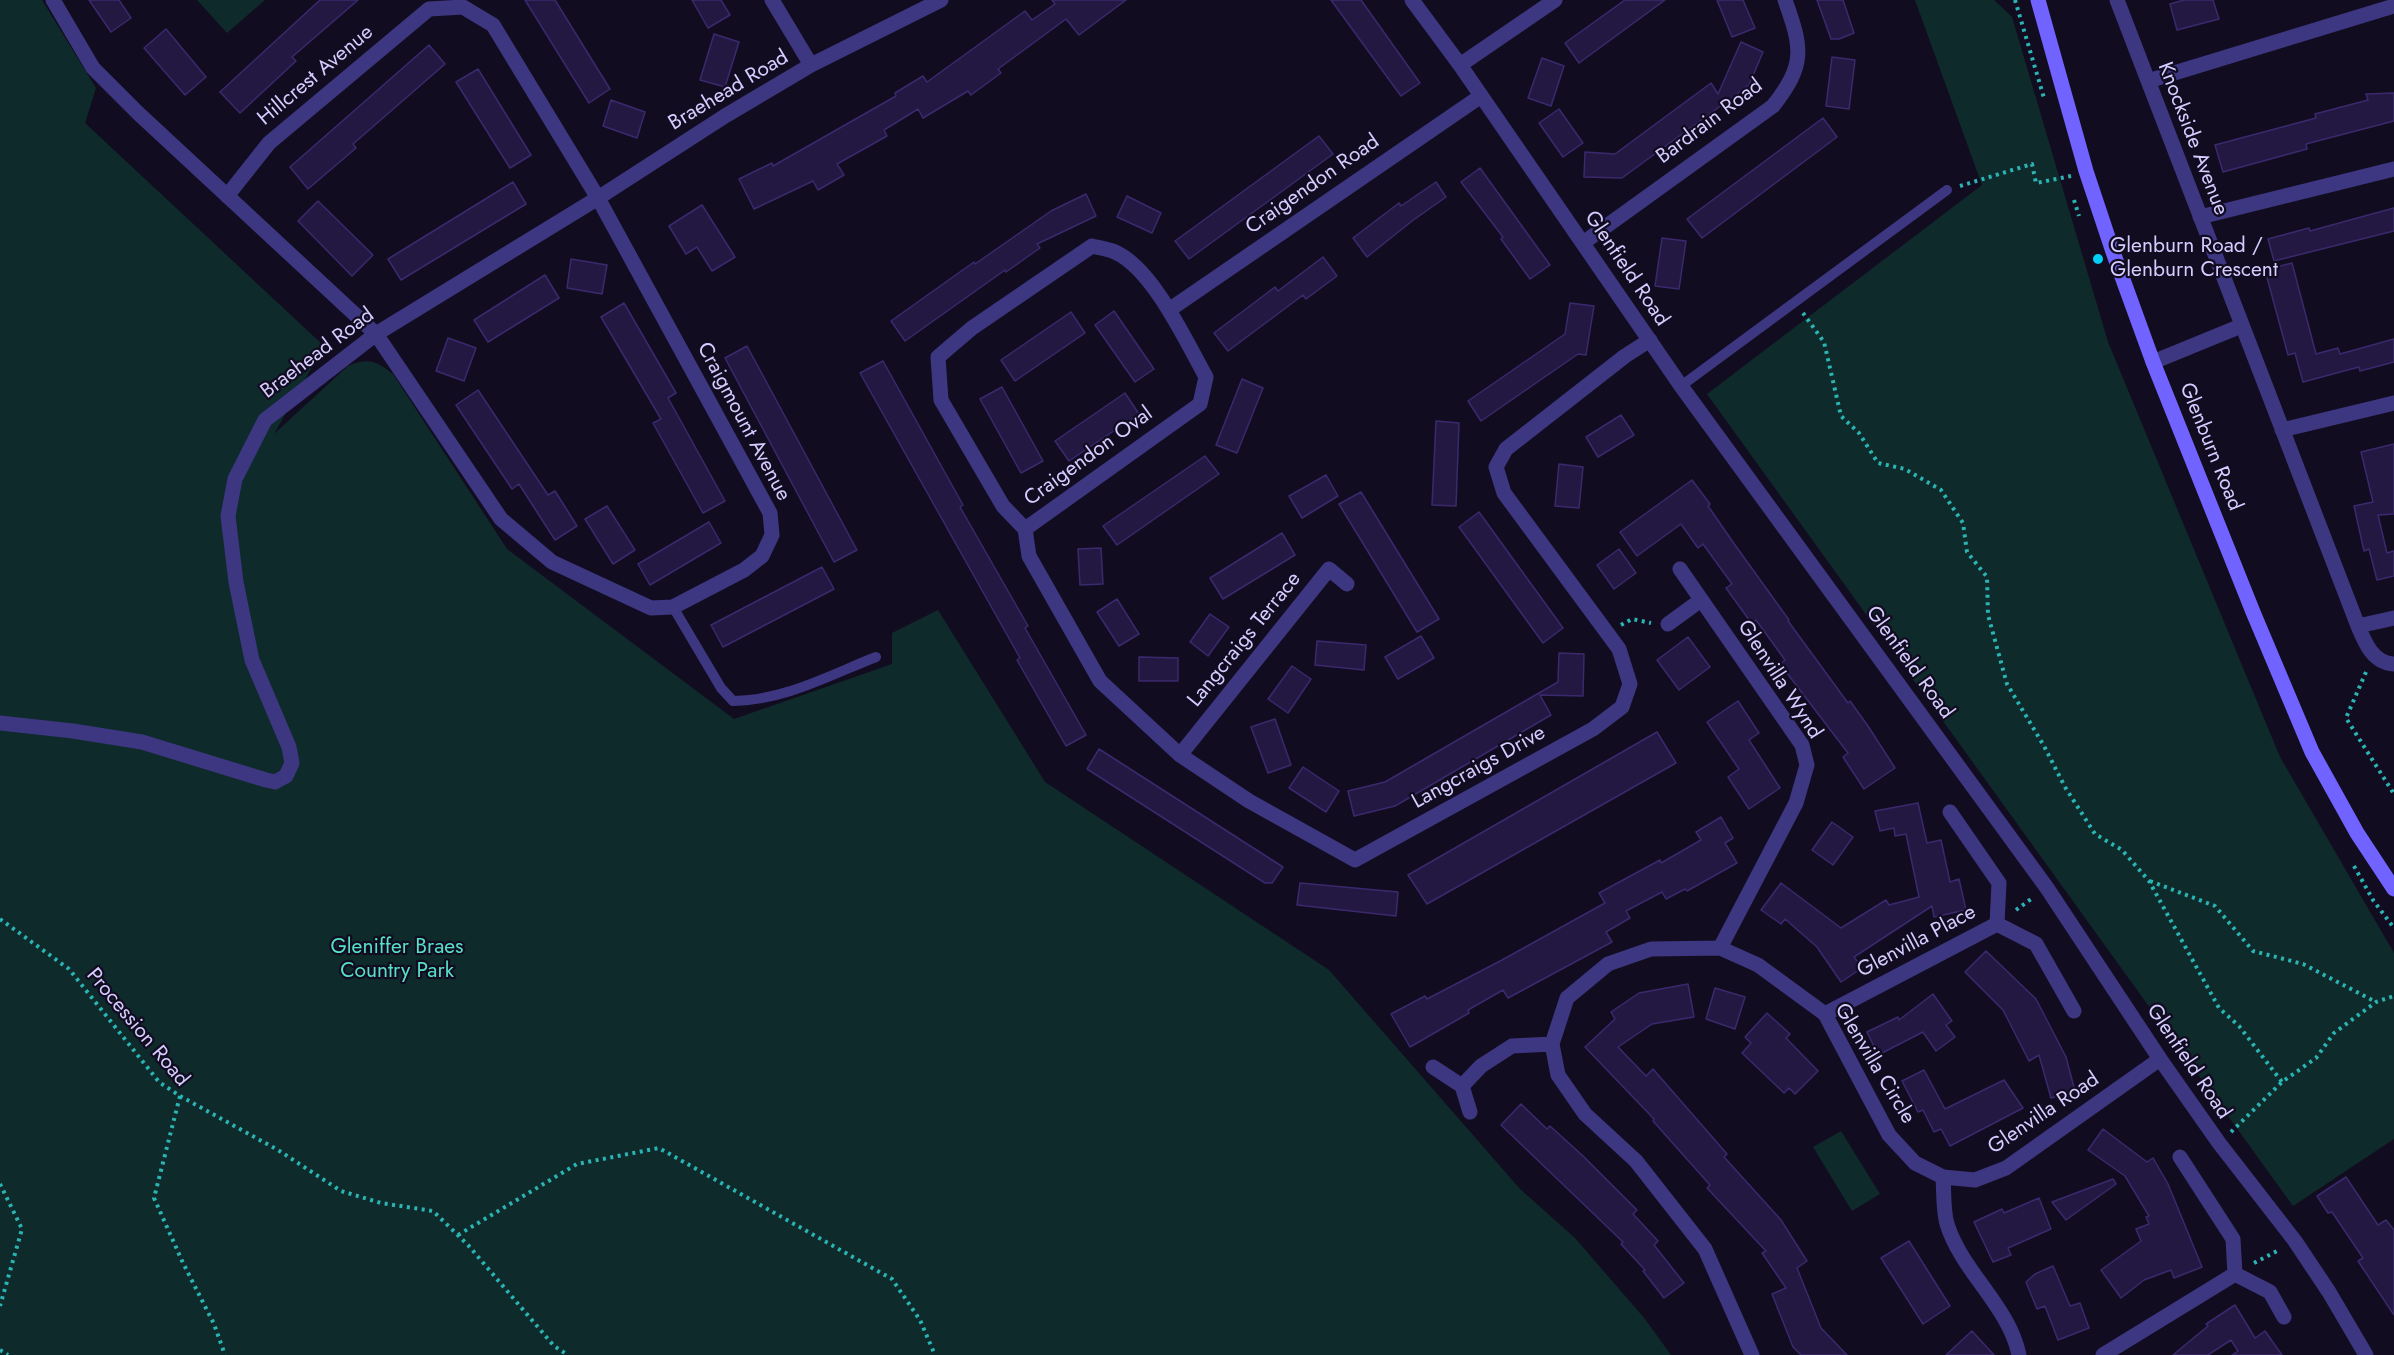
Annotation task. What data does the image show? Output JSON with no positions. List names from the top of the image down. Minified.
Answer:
{"streets":{"street":["Hillcrest Avenue","Braehead Road","Bardrain Road","Knockside Avenue","Craigendon Road","Glenfield Road","Craigmount Avenue","Glenburn Road","Craigendon Oval","Langcraigs Terrace","Glenvilla Wynd","Langcraigs Drive","Glenvilla Place","Glenvilla Circle","Glenvilla Road"],"path":["Procession Road"]},"crossings":[["Hillcrest Avenue","Braehead Road"],["Hillcrest Avenue","Craigmount Avenue"],["Braehead Road","Craigmount Avenue"],["Bardrain Road","Glenfield Road"],["Craigendon Road","Glenfield Road"],["Craigendon Road","Craigendon Oval"],["Glenfield Road","Langcraigs Drive"],["Glenfield Road","Glenvilla Road"],["Craigendon Oval","Langcraigs Drive"],["Langcraigs Terrace","Langcraigs Drive"],["Glenvilla Wynd","Glenvilla Circle"],["Glenvilla Place","Glenvilla Circle"],["Glenvilla Circle","Glenvilla Road"]],"parks":["Gleniffer Braes Country Park"],"places":["Glenburn Road / Glenburn Crescent"]}
